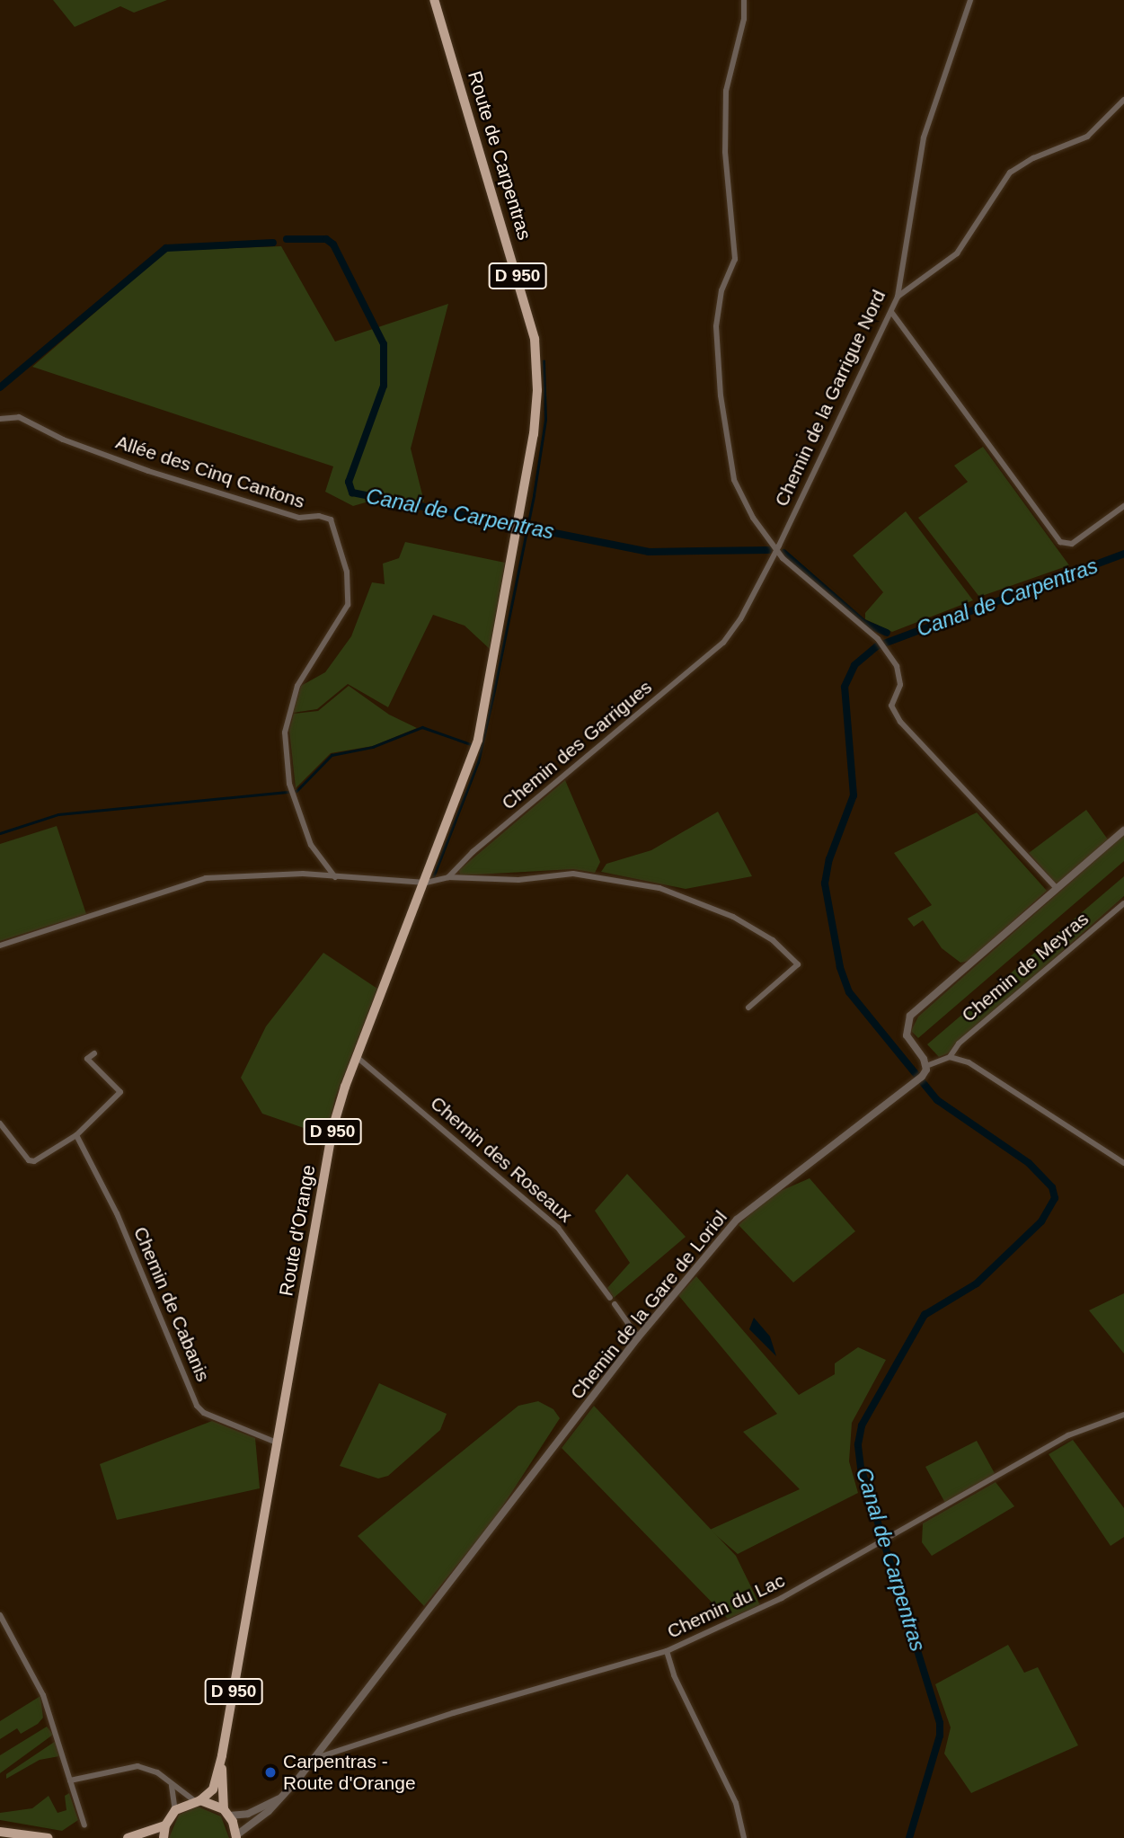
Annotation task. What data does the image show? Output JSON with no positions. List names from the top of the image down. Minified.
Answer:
{"streets":{"main road":["Route de Carpentras","D 950","Route d'Orange"],"street":["Chemin de la Garrigue Nord","Allée des Cinq Cantons","Chemin des Garrigues","Chemin de Meyras","Chemin des Roseaux","Chemin de Cabanis","Chemin de la Gare de Loriol","Chemin du Lac"]},"crossings":[["Route de Carpentras","Route d'Orange"],["D 950","Route d'Orange"],["D 950","Chemin de la Gare de Loriol"],["Chemin de la Garrigue Nord","Chemin des Garrigues"],["Chemin des Roseaux","Route d'Orange"],["Route d'Orange","Chemin de Cabanis"],["Route d'Orange","Chemin de la Gare de Loriol"],["Chemin de la Gare de Loriol","Chemin du Lac"]],"water":["Canal de Carpentras"],"places":["Carpentras - Route d'Orange"]}
